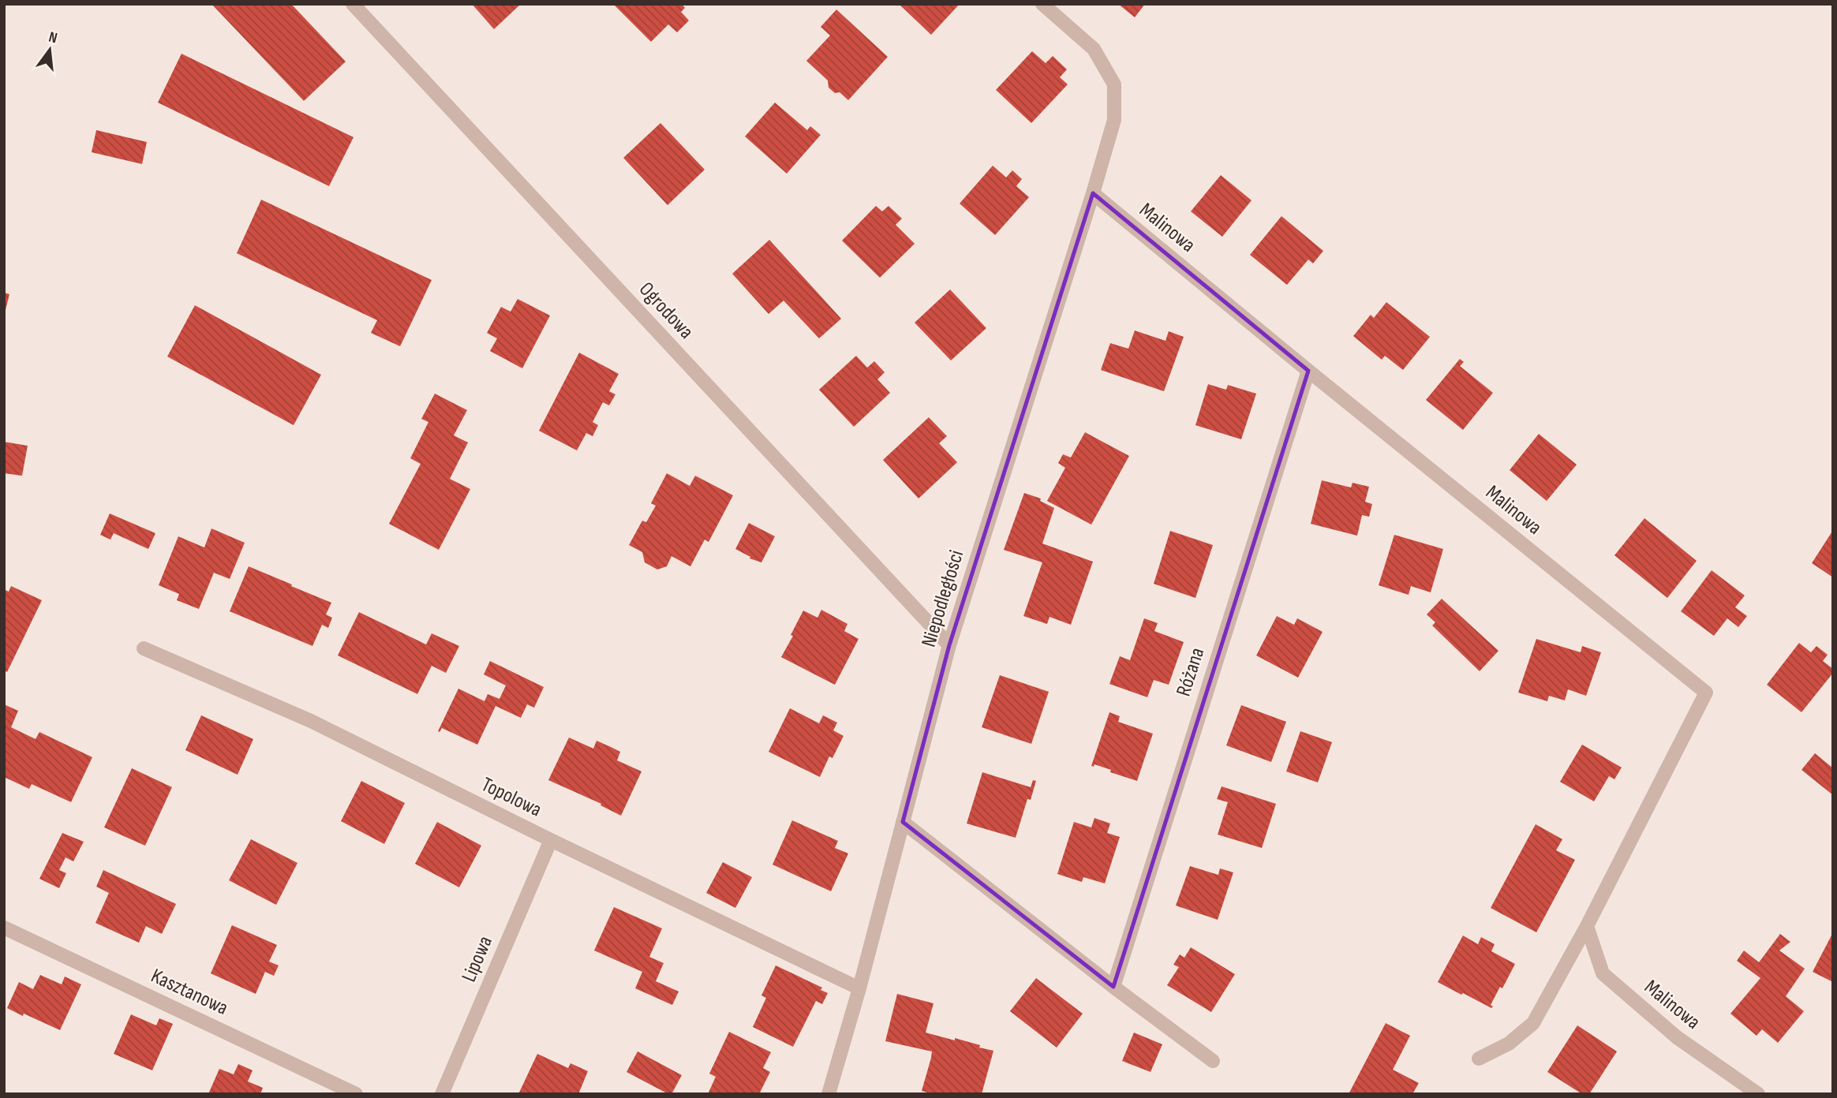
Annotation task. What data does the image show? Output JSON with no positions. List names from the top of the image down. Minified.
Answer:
{"streets":{"street":["Malinowa","Ogrodowa","Niepodległości","Różana","Topolowa","Lipowa","Kasztanowa"]},"crossings":[["Malinowa","Niepodległości"],["Malinowa","Różana"],["Ogrodowa","Niepodległości"],["Niepodległości","Topolowa"],["Topolowa","Lipowa"]],"north":"top"}
